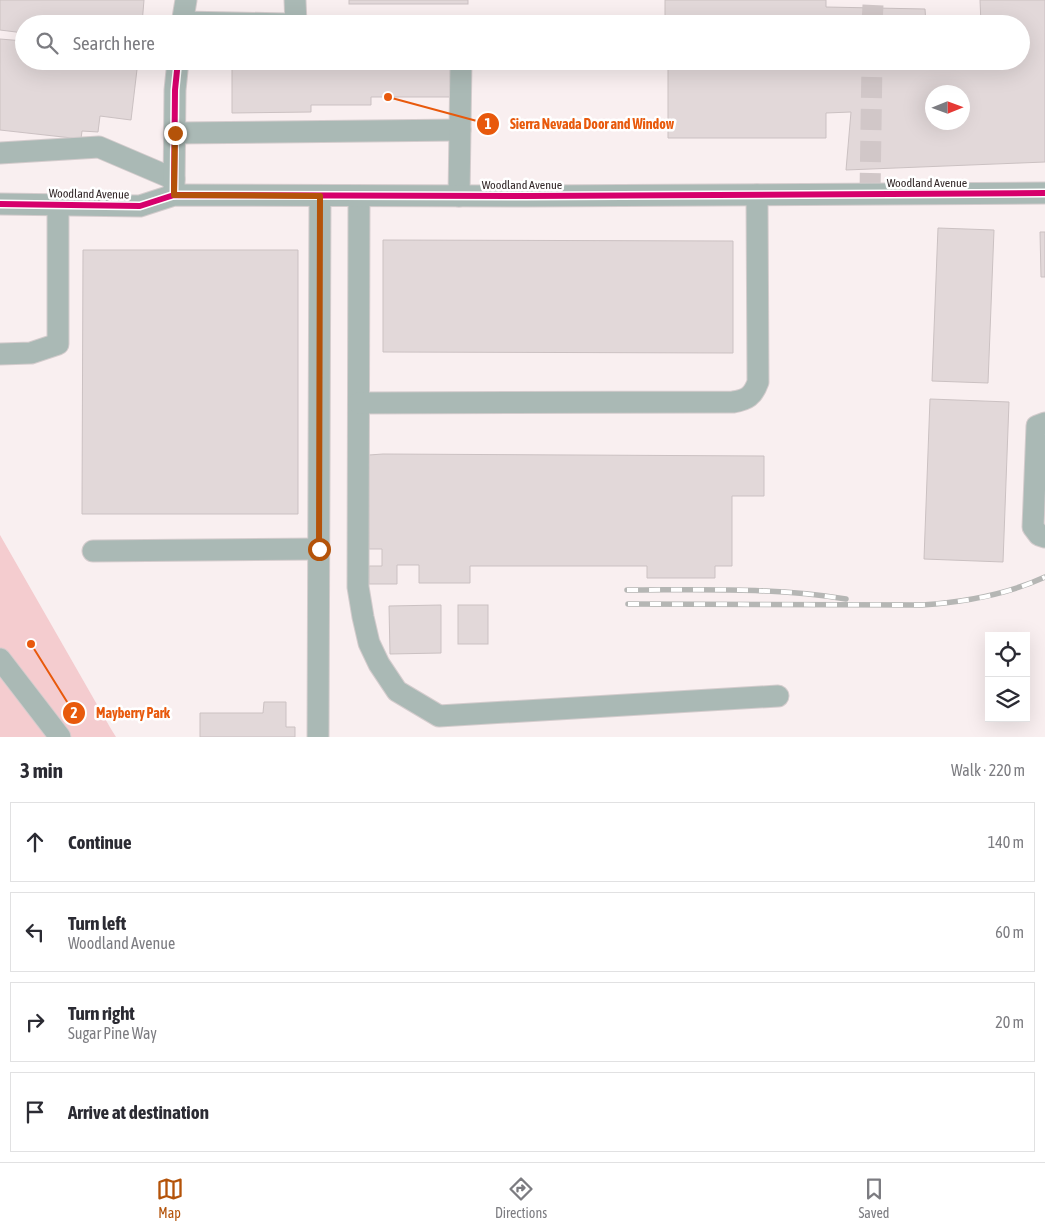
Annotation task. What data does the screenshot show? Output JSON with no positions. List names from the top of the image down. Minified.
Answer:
{"streets":{"street":["Woodland Avenue"]},"places":["Sierra Nevada Door and Window","Mayberry Park"],"north":"right","page":{"search":"Search here","heading":["3 min","Walk · 220 m"],"list":[["Continue","140 m"],["Turn left","Woodland Avenue","60 m"],["Turn right","Sugar Pine Way","20 m"],"Arrive at destination"],"nav":["Map","Directions","Saved"]}}
